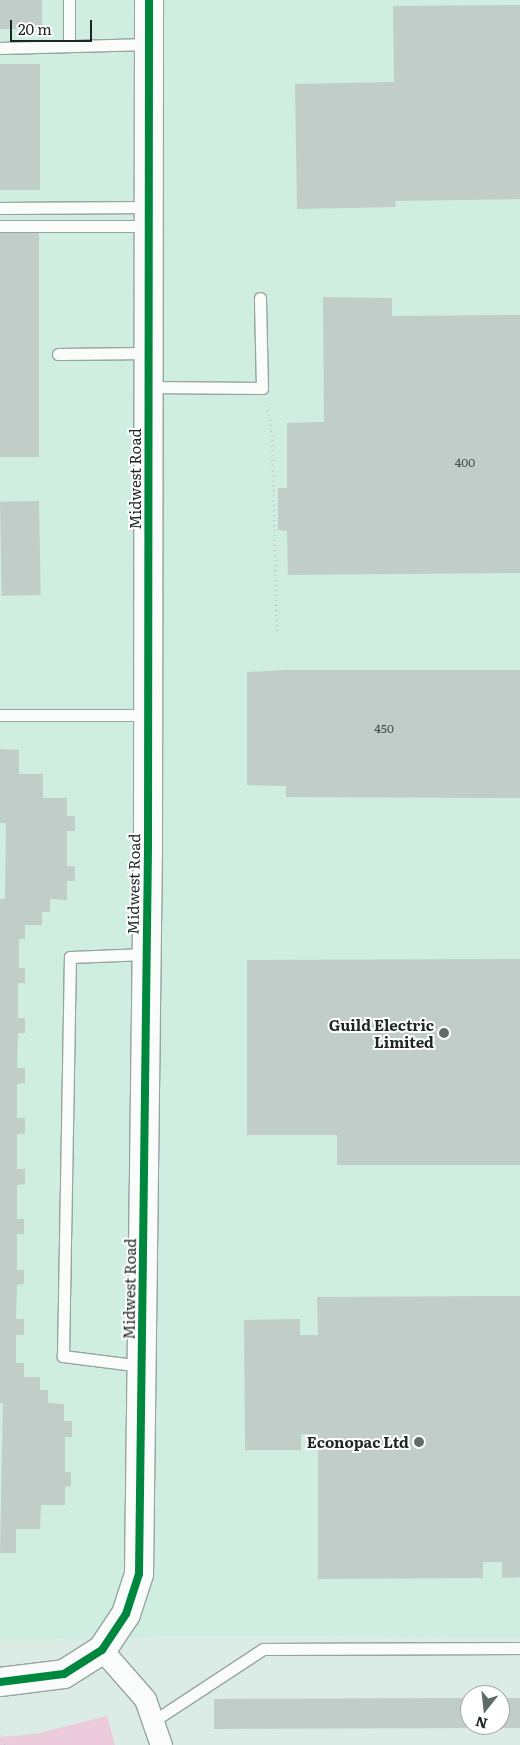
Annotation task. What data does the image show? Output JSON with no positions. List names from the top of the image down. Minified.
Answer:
{"streets":{"street":["Midwest Road"]},"places":["Guild Electric Limited","Econopac Ltd"],"house_numbers":["400","450"],"scale_bar":"20 m","north":"bottom"}
